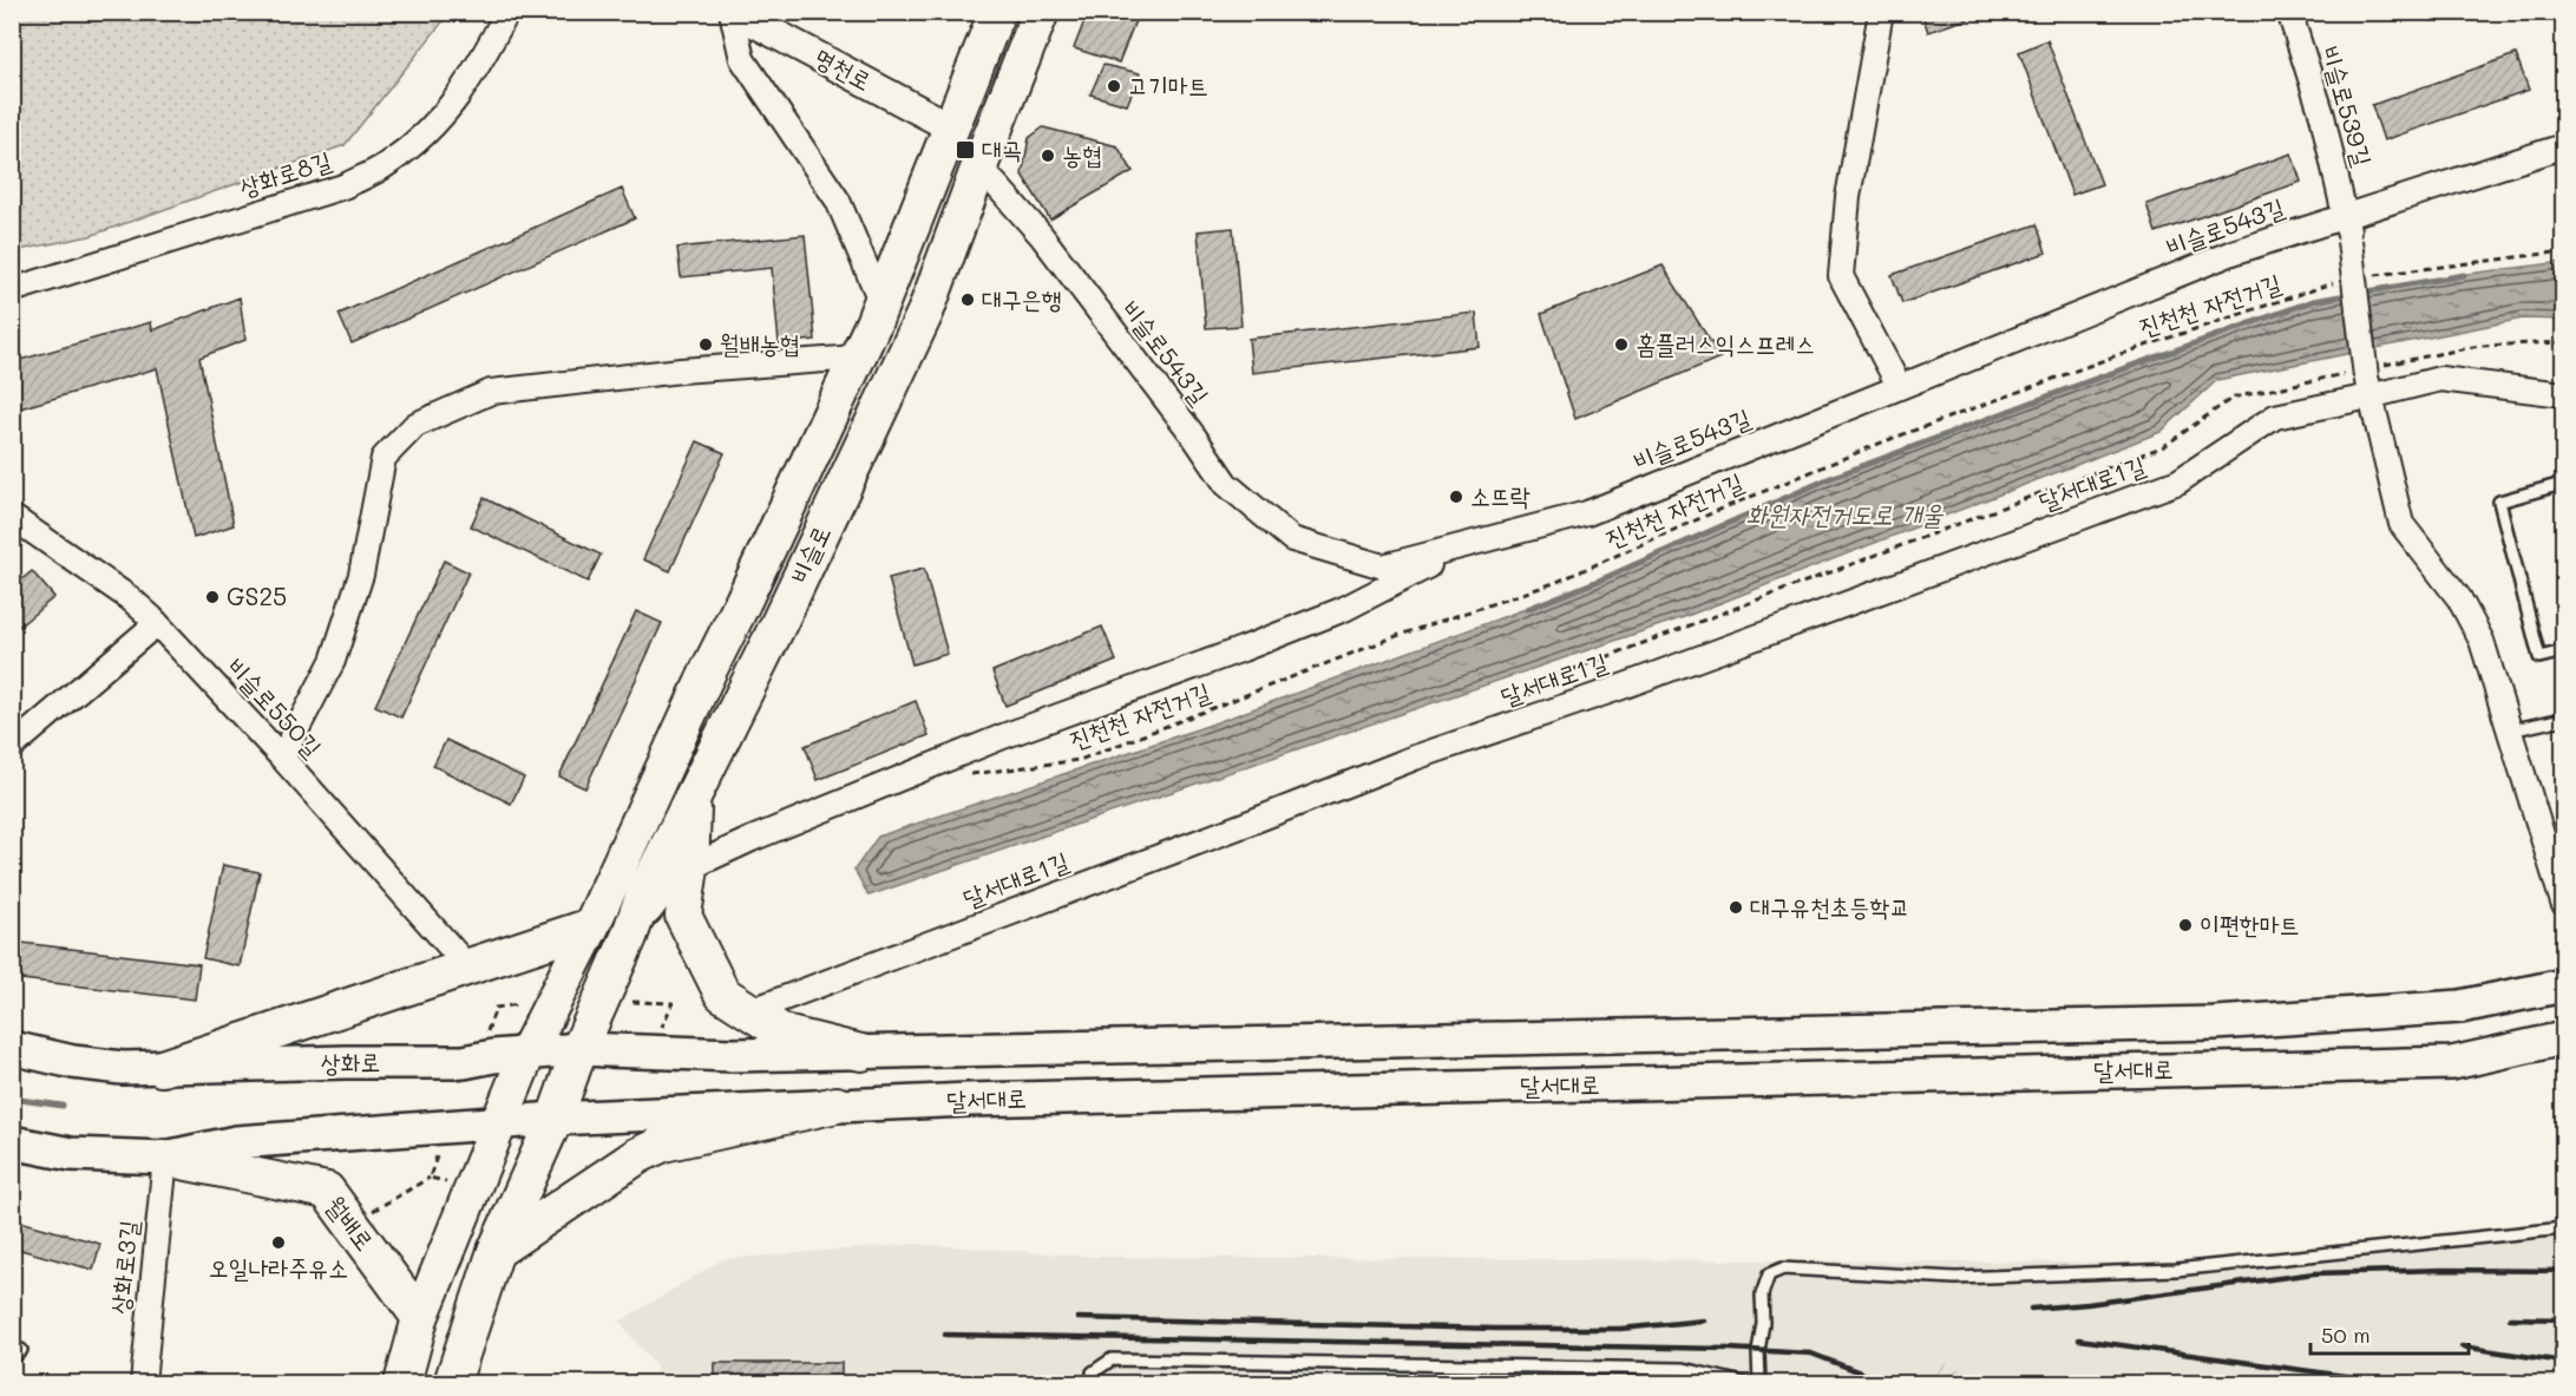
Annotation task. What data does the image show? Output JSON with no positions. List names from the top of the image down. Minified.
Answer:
{"streets":{"main road":["비슬로","상화로","달서대로","월배로"],"street":["명천로","비슬로539길","상화로8길","비슬로543길","달서대로1길","비슬로550길","상화로3길"],"path":["진천천 자전거길"]},"crossings":[["명천로","비슬로"],["비슬로539길","비슬로543길"],["비슬로539길","달서대로1길"],["비슬로543길","비슬로"],["비슬로","상화로"],["비슬로","달서대로"],["상화로","달서대로"],["월배로","상화로3길"]],"water":["화원자전거도로 개울"],"places":{"other":["고기마트","농협","대구은행","월배농협","홈플러스익스프레스","소뜨락","GS25","대구유천초등학교","이편한마트","오일나라주유소"],"transit":["대곡"]},"scale_bar":"50 m"}
